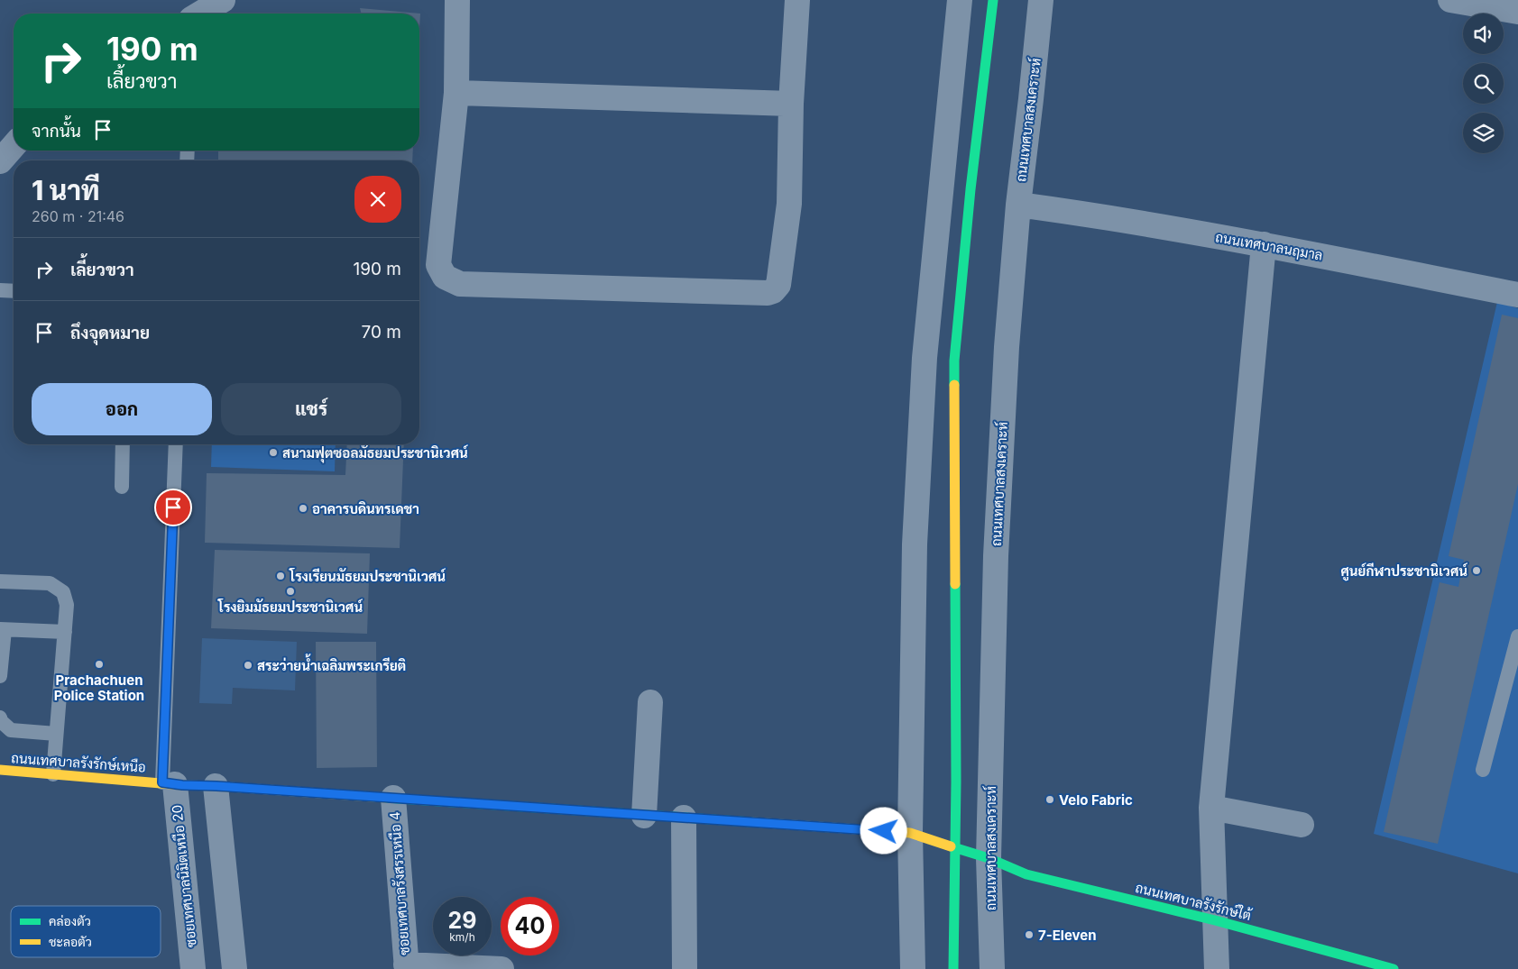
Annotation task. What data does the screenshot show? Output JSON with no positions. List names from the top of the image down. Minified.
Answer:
{"streets":{"street":["ถนนเทศบาลสงเคราะห์","ถนนเทศบาลนฤมาล","ถนนเทศบาลรังรักษ์เหนือ","ซอยเทศบาลนิมิตเหนือ 20","ซอยเทศบาลรังสรรเหนือ 4","ถนนเทศบาลรังรักษ์ใต้"]},"crossings":[["ถนนเทศบาลสงเคราะห์","ถนนเทศบาลนฤมาล"],["ถนนเทศบาลสงเคราะห์","ถนนเทศบาลรังรักษ์ใต้"],["ถนนเทศบาลรังรักษ์เหนือ","ซอยเทศบาลนิมิตเหนือ 20"],["ถนนเทศบาลรังรักษ์เหนือ","ซอยเทศบาลรังสรรเหนือ 4"],["ถนนเทศบาลรังรักษ์เหนือ","ถนนเทศบาลรังรักษ์ใต้"]],"places":["สนามฟุตซอลมัธยมประชานิเวศน์","อาคารบดินทรเดชา","ศูนย์กีฬาประชานิเวศน์","โรงเรียนมัธยมประชานิเวศน์","โรงยิมมัธยมประชานิเวศน์","Prachachuen Police Station","สระว่ายนํ้าเฉลิมพระเกรียติ","Velo Fabric","7-Eleven"],"legend":["คล่องตัว","ชะลอตัว"],"page":{"turn":["190 m","เลี้ยวขวา"],"then":"จากนั้น","heading":["1 นาที","260 m · 21:46"],"list":[{"name":"เลี้ยวขวา","value":"190 m"},{"name":"ถึงจุดหมาย","value":"70 m"}],"buttons":["ออก","แชร์"],"speed":"29 km/h","limit":"40"}}
